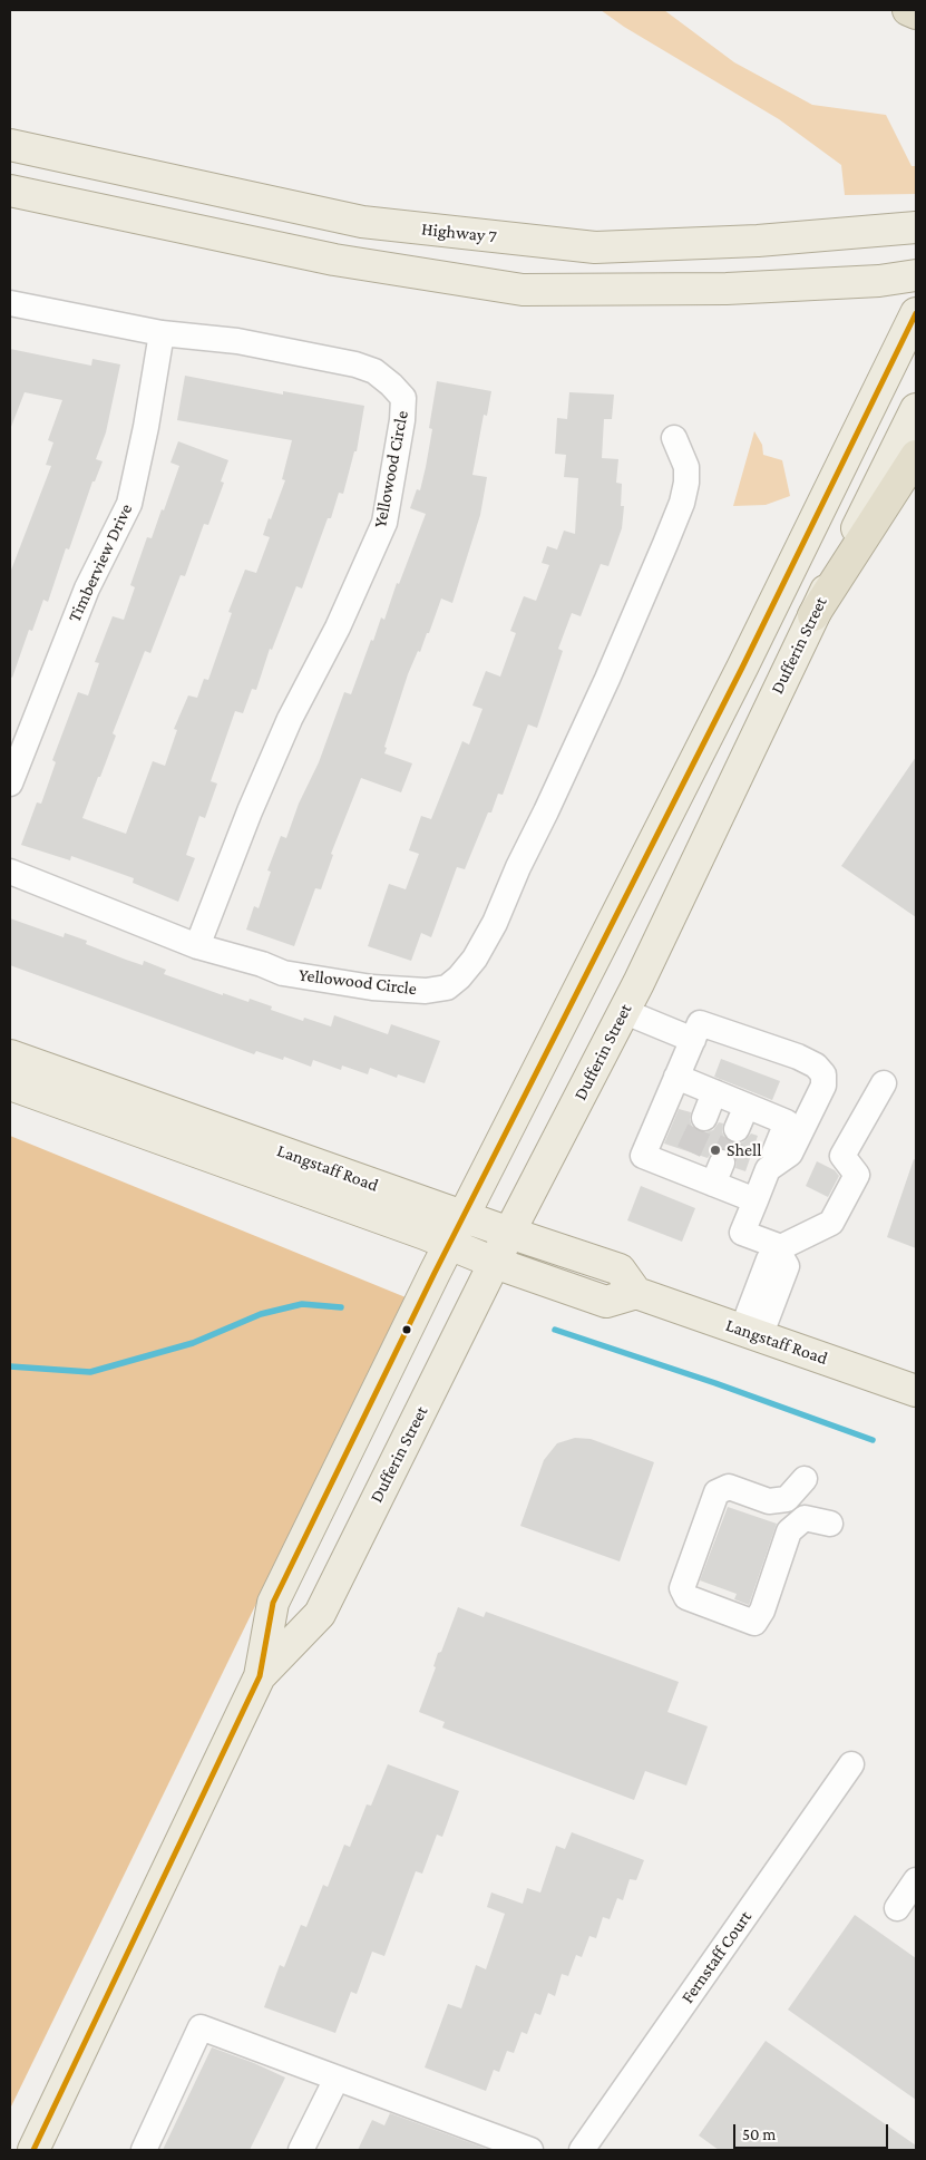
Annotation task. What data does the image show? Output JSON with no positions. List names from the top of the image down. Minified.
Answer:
{"streets":{"main road":["Highway 7","Dufferin Street","Langstaff Road"],"street":["Yellowood Circle","Timberview Drive","Fernstaff Court"]},"crossings":[["Yellowood Circle","Timberview Drive"],["Dufferin Street","Langstaff Road"]],"places":["Shell"],"scale_bar":"50 m"}
